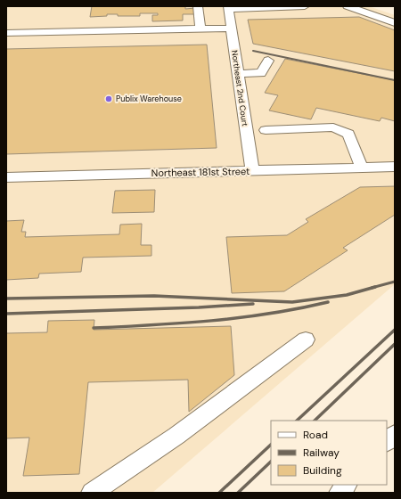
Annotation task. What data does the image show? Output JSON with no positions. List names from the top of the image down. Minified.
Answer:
{"streets":{"street":["Northeast 2nd Court","Northeast 181st Street"]},"crossings":[["Northeast 2nd Court","Northeast 181st Street"]],"places":["Publix Warehouse"],"legend":["Road","Railway","Building"]}
